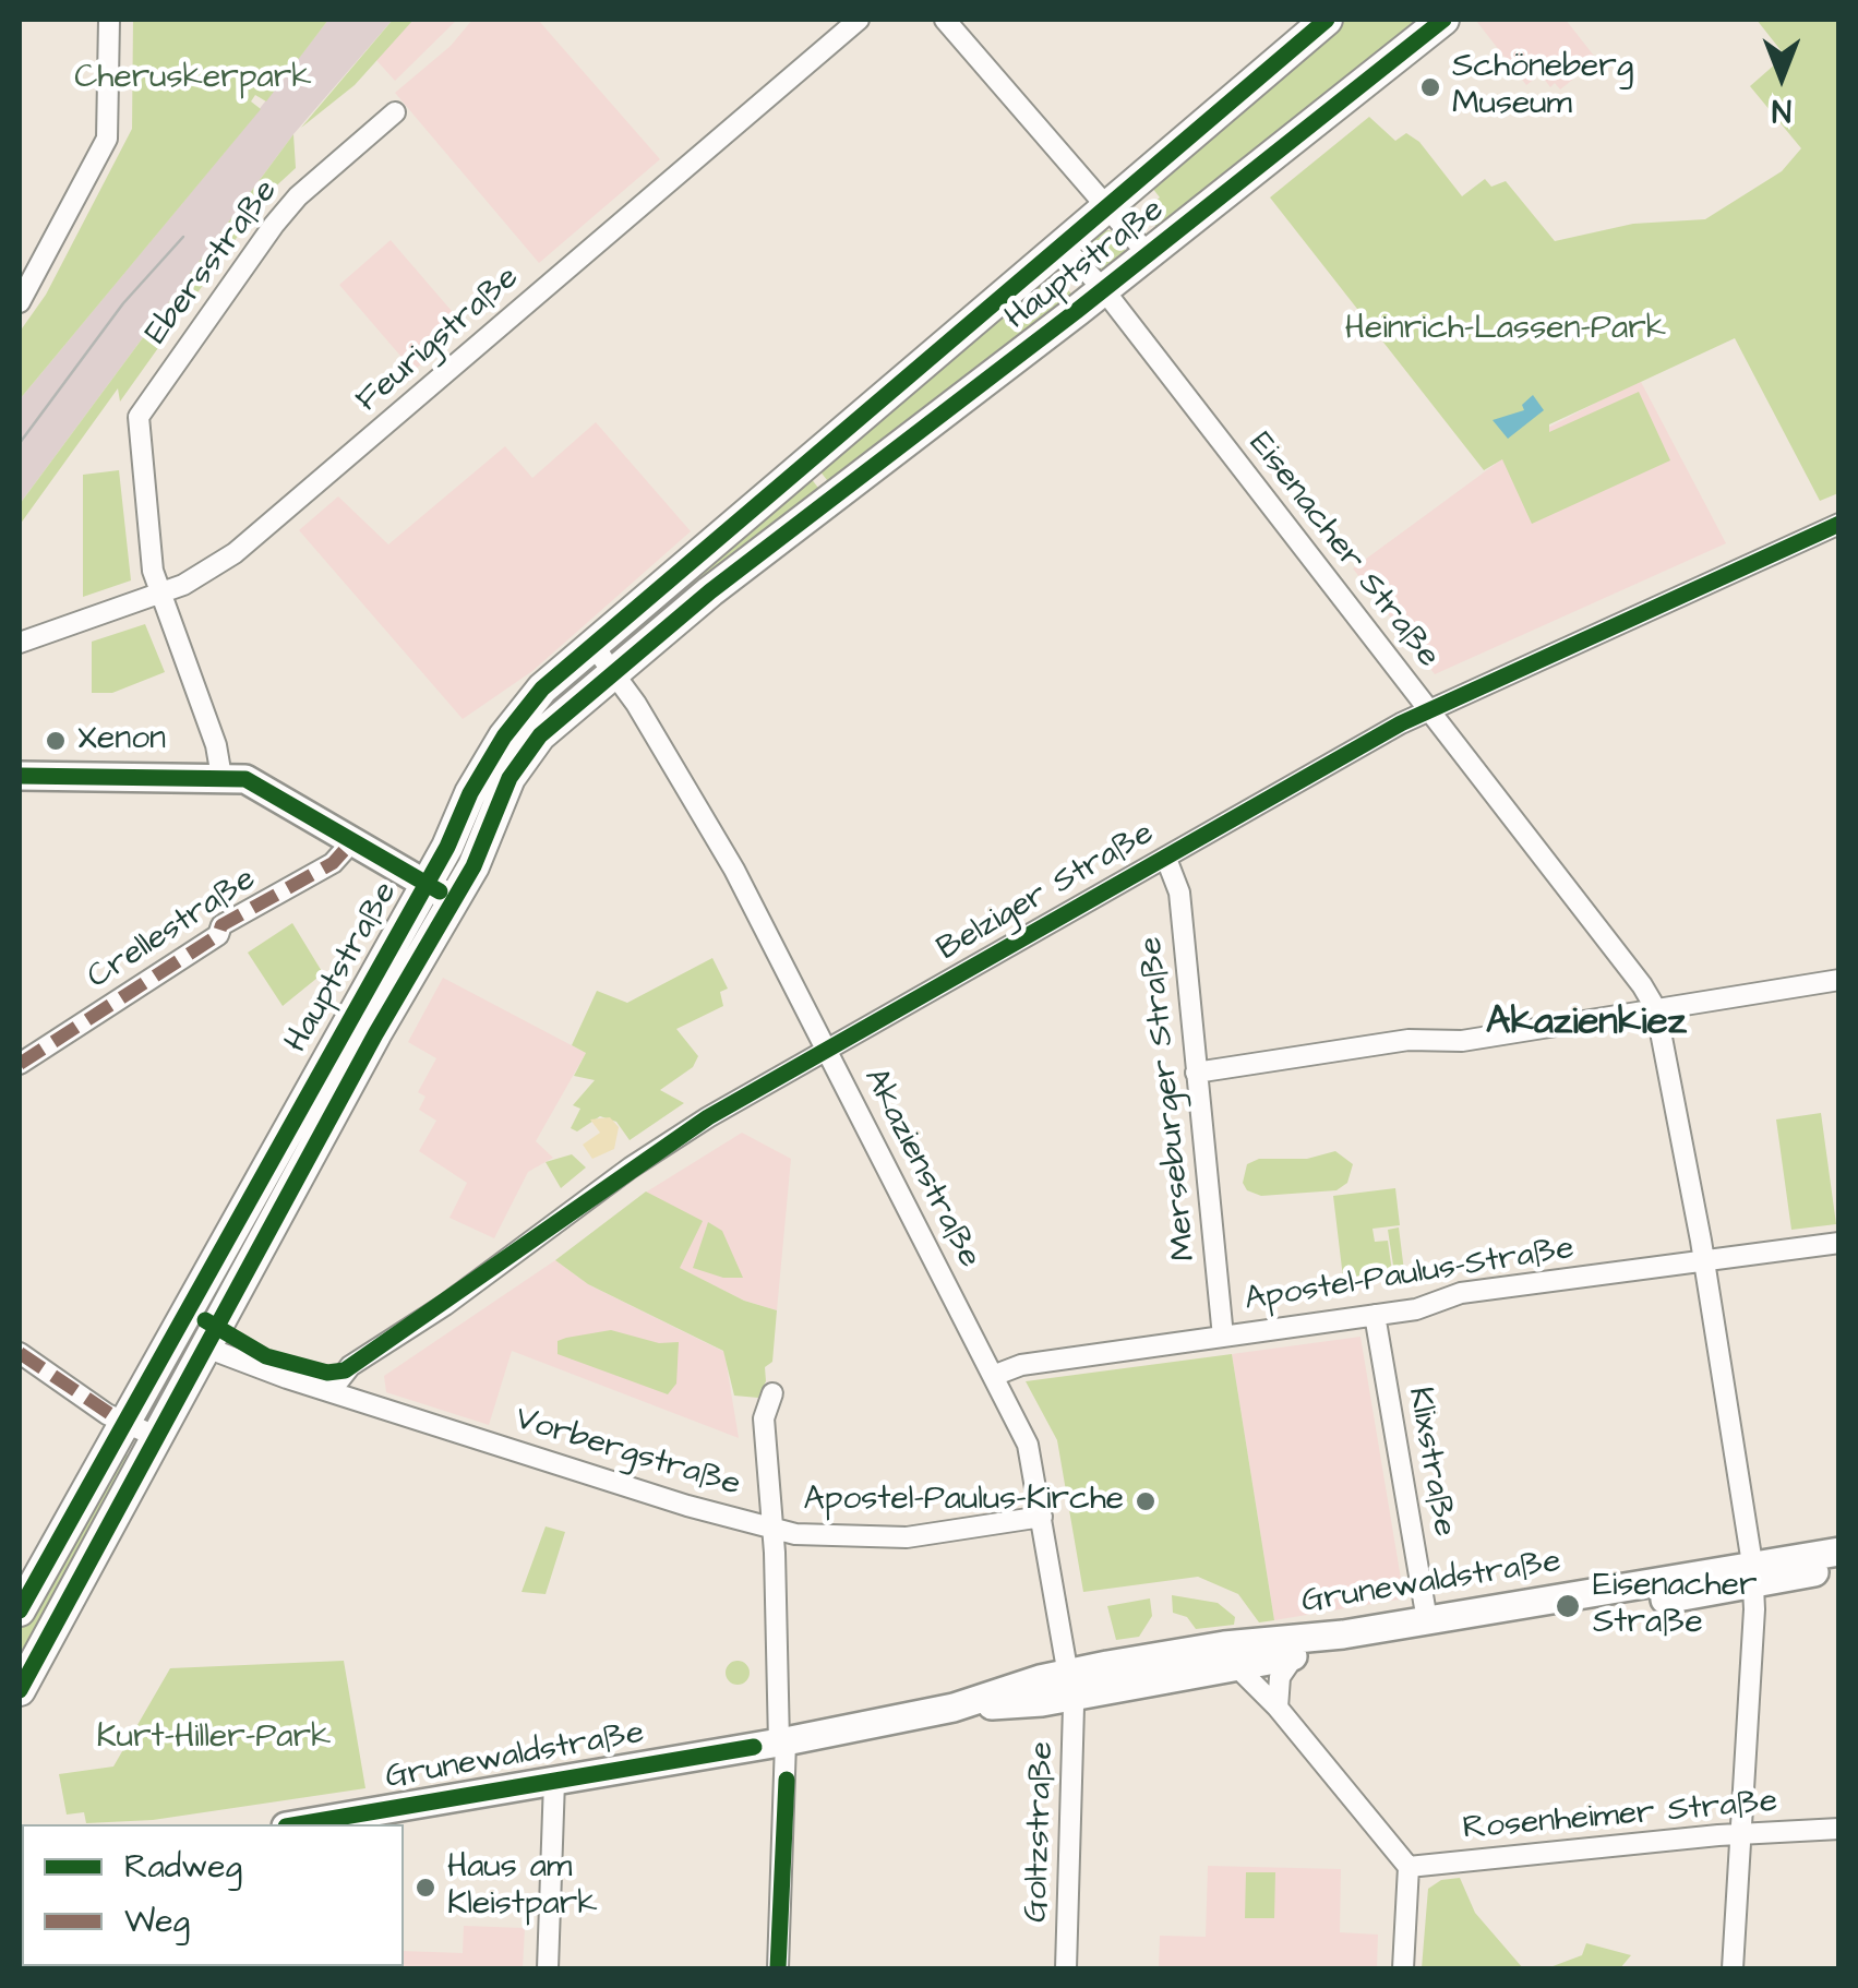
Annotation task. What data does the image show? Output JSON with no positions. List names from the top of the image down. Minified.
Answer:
{"streets":{"main road":["Hauptstraße","Grunewaldstraße"],"street":["Ebersstraße","Feurigstraße","Eisenacher Straße","Belziger Straße","Crellestraße","Merseburger Straße","Akazienstraße","Apostel-Paulus-Straße","Vorbergstraße","Klixstraße","Rosenheimer Straße","Goltzstraße"]},"crossings":[["Ebersstraße","Feurigstraße"],["Hauptstraße","Eisenacher Straße"],["Hauptstraße","Akazienstraße"],["Hauptstraße","Vorbergstraße"],["Eisenacher Straße","Belziger Straße"],["Eisenacher Straße","Apostel-Paulus-Straße"],["Eisenacher Straße","Grunewaldstraße"],["Eisenacher Straße","Rosenheimer Straße"],["Belziger Straße","Merseburger Straße"],["Belziger Straße","Akazienstraße"],["Belziger Straße","Vorbergstraße"],["Merseburger Straße","Apostel-Paulus-Straße"],["Akazienstraße","Apostel-Paulus-Straße"],["Akazienstraße","Vorbergstraße"],["Akazienstraße","Grunewaldstraße"],["Akazienstraße","Goltzstraße"],["Apostel-Paulus-Straße","Klixstraße"],["Klixstraße","Grunewaldstraße"],["Grunewaldstraße","Goltzstraße"]],"districts":["Akazienkiez"],"parks":["Cheruskerpark","Heinrich-Lassen-Park","Kurt-Hiller-Park"],"places":["Schöneberg Museum","Xenon","Apostel-Paulus-Kirche","Eisenacher Straße","Haus am Kleistpark"],"legend":["Radweg","Weg"],"north":"bottom"}
